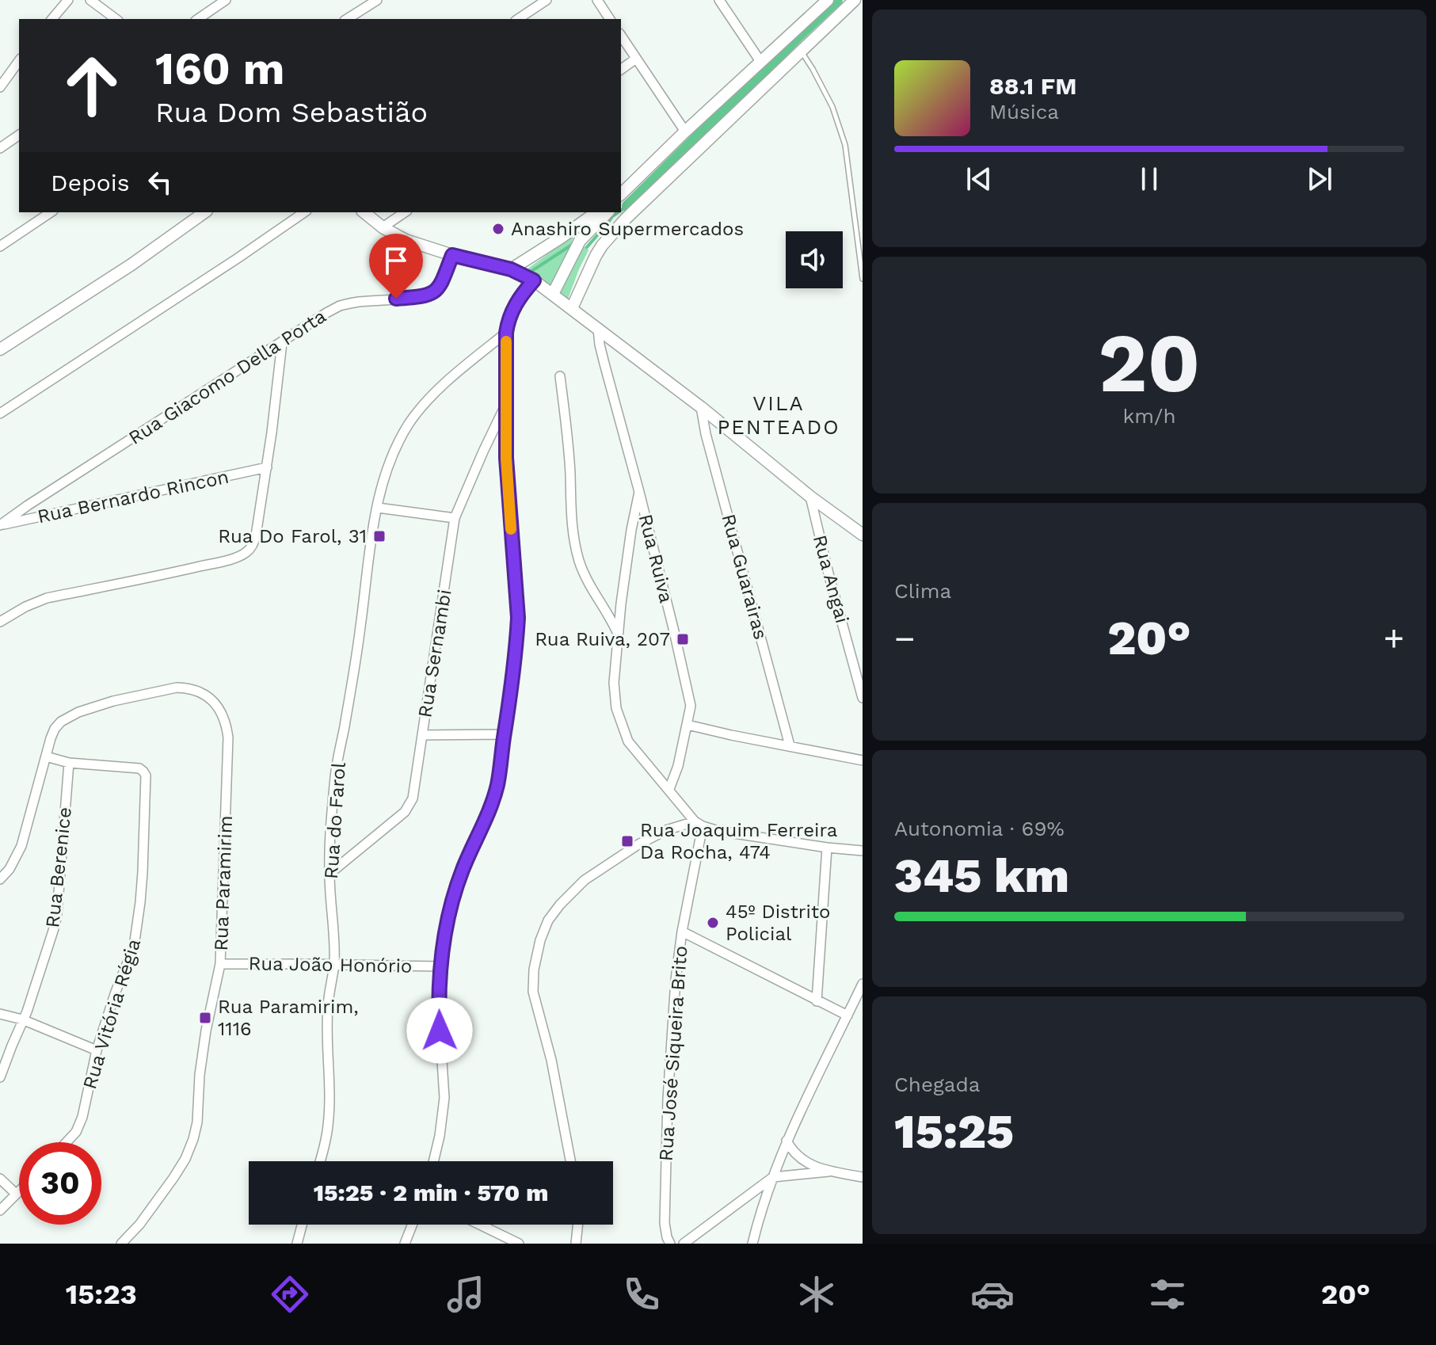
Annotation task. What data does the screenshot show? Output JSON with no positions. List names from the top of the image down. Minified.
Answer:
{"streets":{"street":["Rua Giacomo Della Porta","Rua Bernardo Rincon","Rua Ruiva","Rua Guarairas","Rua Angai","Rua Sernambi","Rua do Farol","Rua Berenice","Rua Paramirim","Rua João Honório","Rua Vitória Régia","Rua José Siqueira Brito"]},"crossings":[["Rua Giacomo Della Porta","Rua Bernardo Rincon"],["Rua Sernambi","Rua do Farol"],["Rua do Farol","Rua João Honório"],["Rua Berenice","Rua Vitória Régia"],["Rua Paramirim","Rua João Honório"],["Rua Paramirim","Rua Vitória Régia"]],"districts":["VILA PENTEADO"],"places":{"other":["Anashiro Supermercados","45º Distrito Policial"],"transit":["Rua Do Farol, 31","Rua Ruiva, 207","Rua Joaquim Ferreira Da Rocha, 474","Rua Paramirim, 1116"]},"page":{"turn":["160 m","Rua Dom Sebastião"],"song":["88.1 FM","Música"],"then":"Depois","tile":[["20","km/h"],"Clima",["Autonomia · 69%","345 km"],["Chegada","15:25"]],"heat":["−","20°","+"],"limit":"30","trip":"15:25 · 2 min · 570 m","tabs":["15:23","20°"]}}
